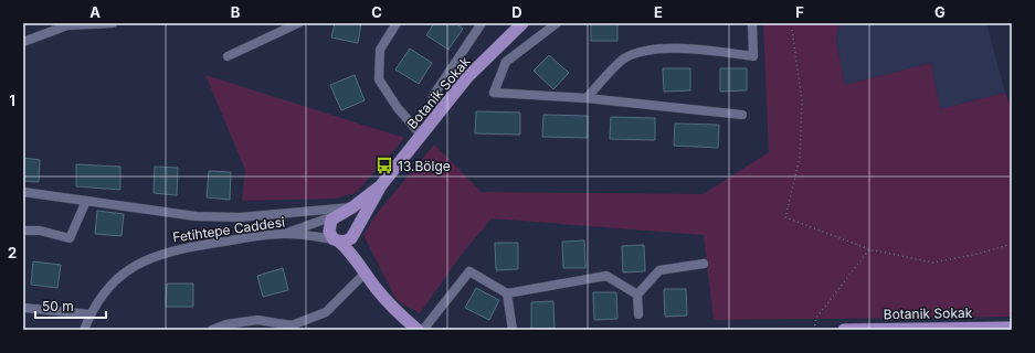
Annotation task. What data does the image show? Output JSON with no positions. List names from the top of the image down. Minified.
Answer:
{"streets":{"main road":["Botanik Sokak"],"street":["Fetihtepe Caddesi"]},"places":{"bus stop":["13.Bölge"]},"scale_bar":"50 m","grid":{"columns":["A","B","C","D","E","F","G"],"rows":["1","2"]}}
